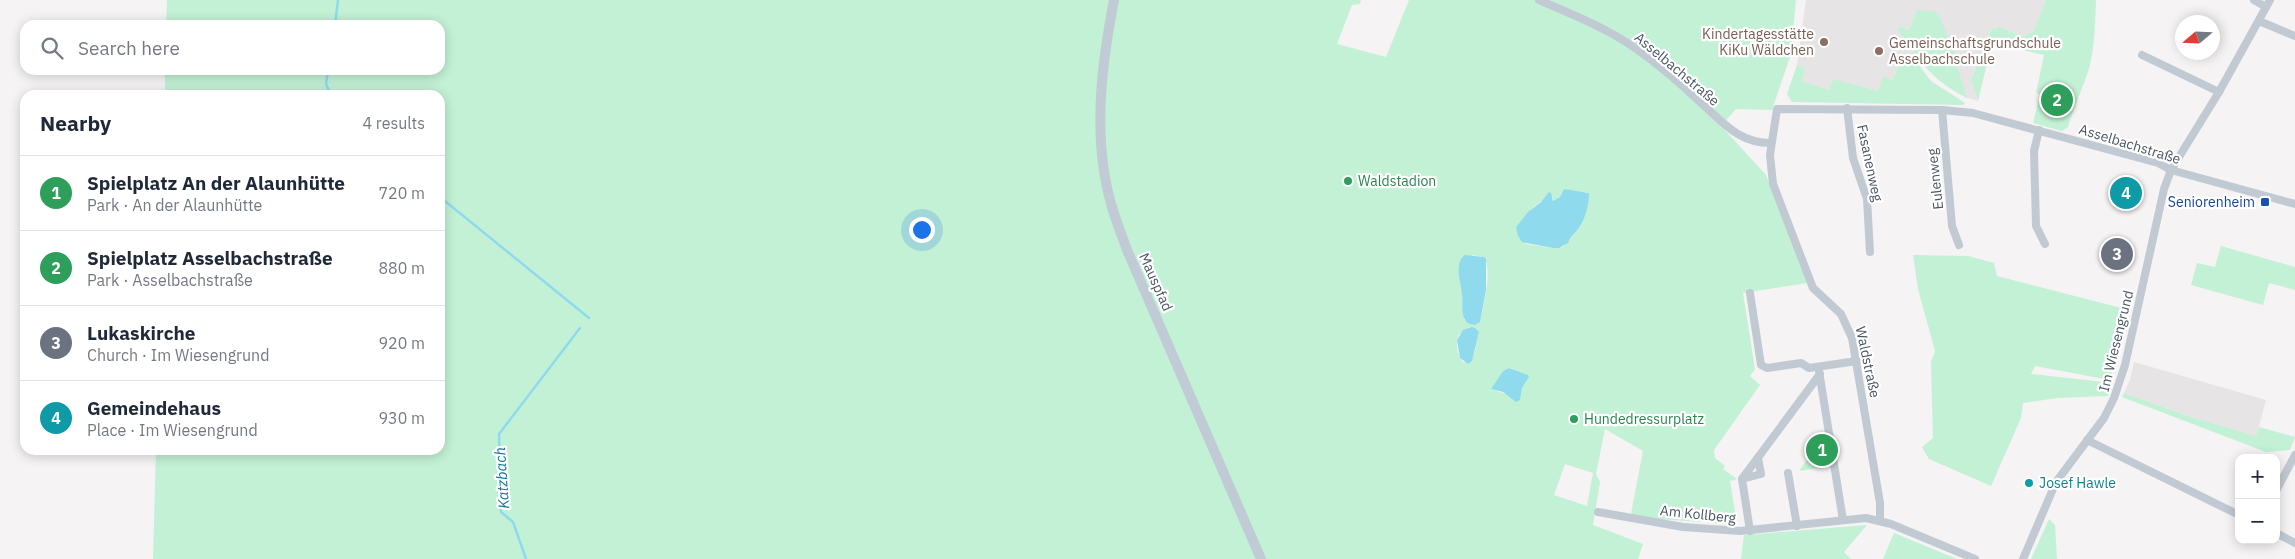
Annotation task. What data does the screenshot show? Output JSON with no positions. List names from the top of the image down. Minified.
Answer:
{"streets":{"street":["Asselbachstraße","Fasanenweg","Eulenweg","Mauspfad","Im Wiesengrund","Waldstraße","Am Kollberg"]},"crossings":[["Asselbachstraße","Fasanenweg"],["Asselbachstraße","Eulenweg"],["Asselbachstraße","Im Wiesengrund"],["Asselbachstraße","Waldstraße"],["Waldstraße","Am Kollberg"]],"water":["Katzbach"],"places":{"other":["Kindertagesstätte KiKu Wäldchen","Gemeinschaftsgrundschule Asselbachschule","Waldstadion","Hundedressurplatz","Josef Hawle"],"transit":["Seniorenheim"]},"north":"left","page":{"search":"Search here","pins":["2","4","3","1"],"heading":["Nearby","4 results"],"list":[{"mark":"1","name":"Spielplatz An der Alaunhütte","note":"Park · An der Alaunhütte","value":"720 m"},{"mark":"2","name":"Spielplatz Asselbachstraße","note":"Park · Asselbachstraße","value":"880 m"},{"mark":"3","name":"Lukaskirche","note":"Church · Im Wiesengrund","value":"920 m"},{"mark":"4","name":"Gemeindehaus","note":"Place · Im Wiesengrund","value":"930 m"}],"map_buttons":["+","−"]}}
